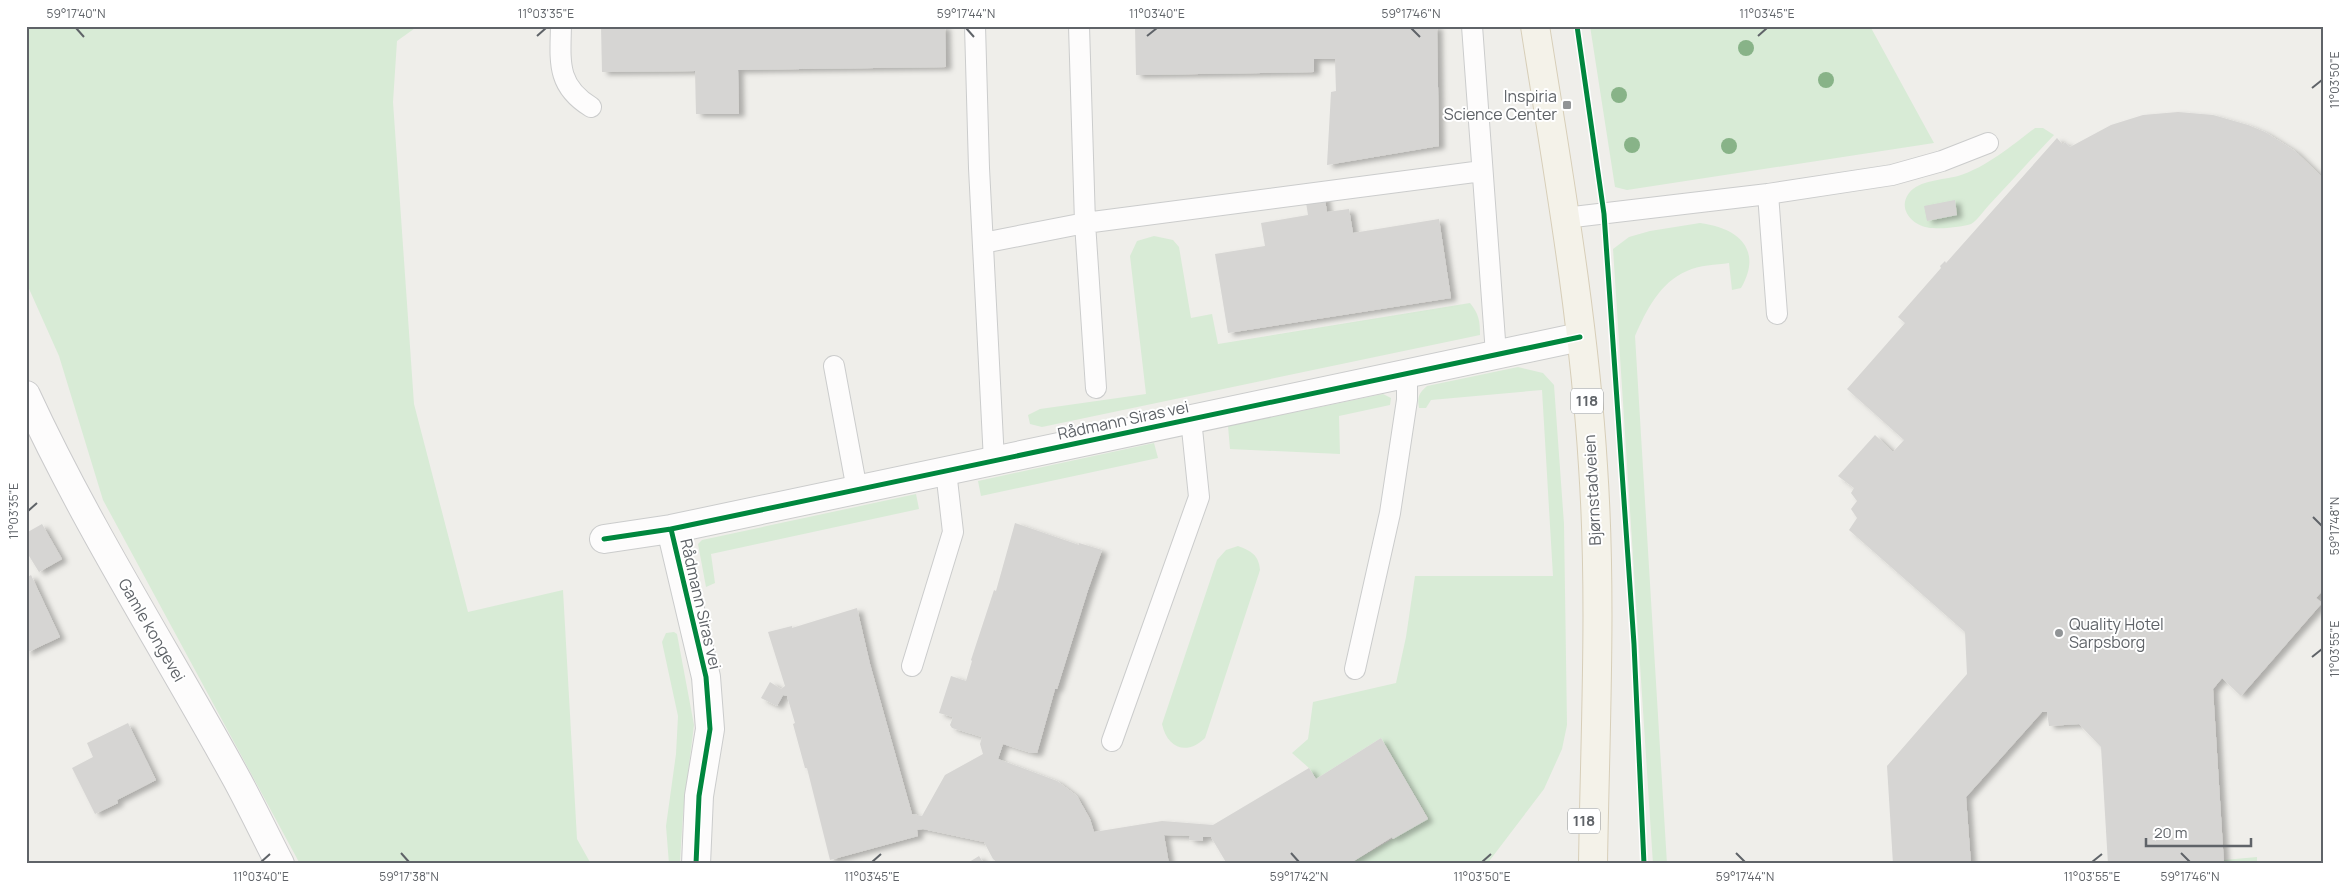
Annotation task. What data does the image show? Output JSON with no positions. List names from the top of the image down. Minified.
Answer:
{"streets":{"main road":["118","Bjørnstadveien"],"street":["Rådmann Siras vei","Gamle kongevei"]},"crossings":[["Rådmann Siras vei","Bjørnstadveien"]],"places":{"transit":["Inspiria Science Center"],"other":["Quality Hotel Sarpsborg"]},"scale_bar":"20 m","coordinates":["59°17'40\"N","11°03'35\"E","59°17'44\"N","11°03'40\"E","59°17'46\"N","11°03'45\"E","11°03'50\"E","59°17'48\"N","11°03'55\"E","59°17'38\"N","59°17'42\"N"]}
